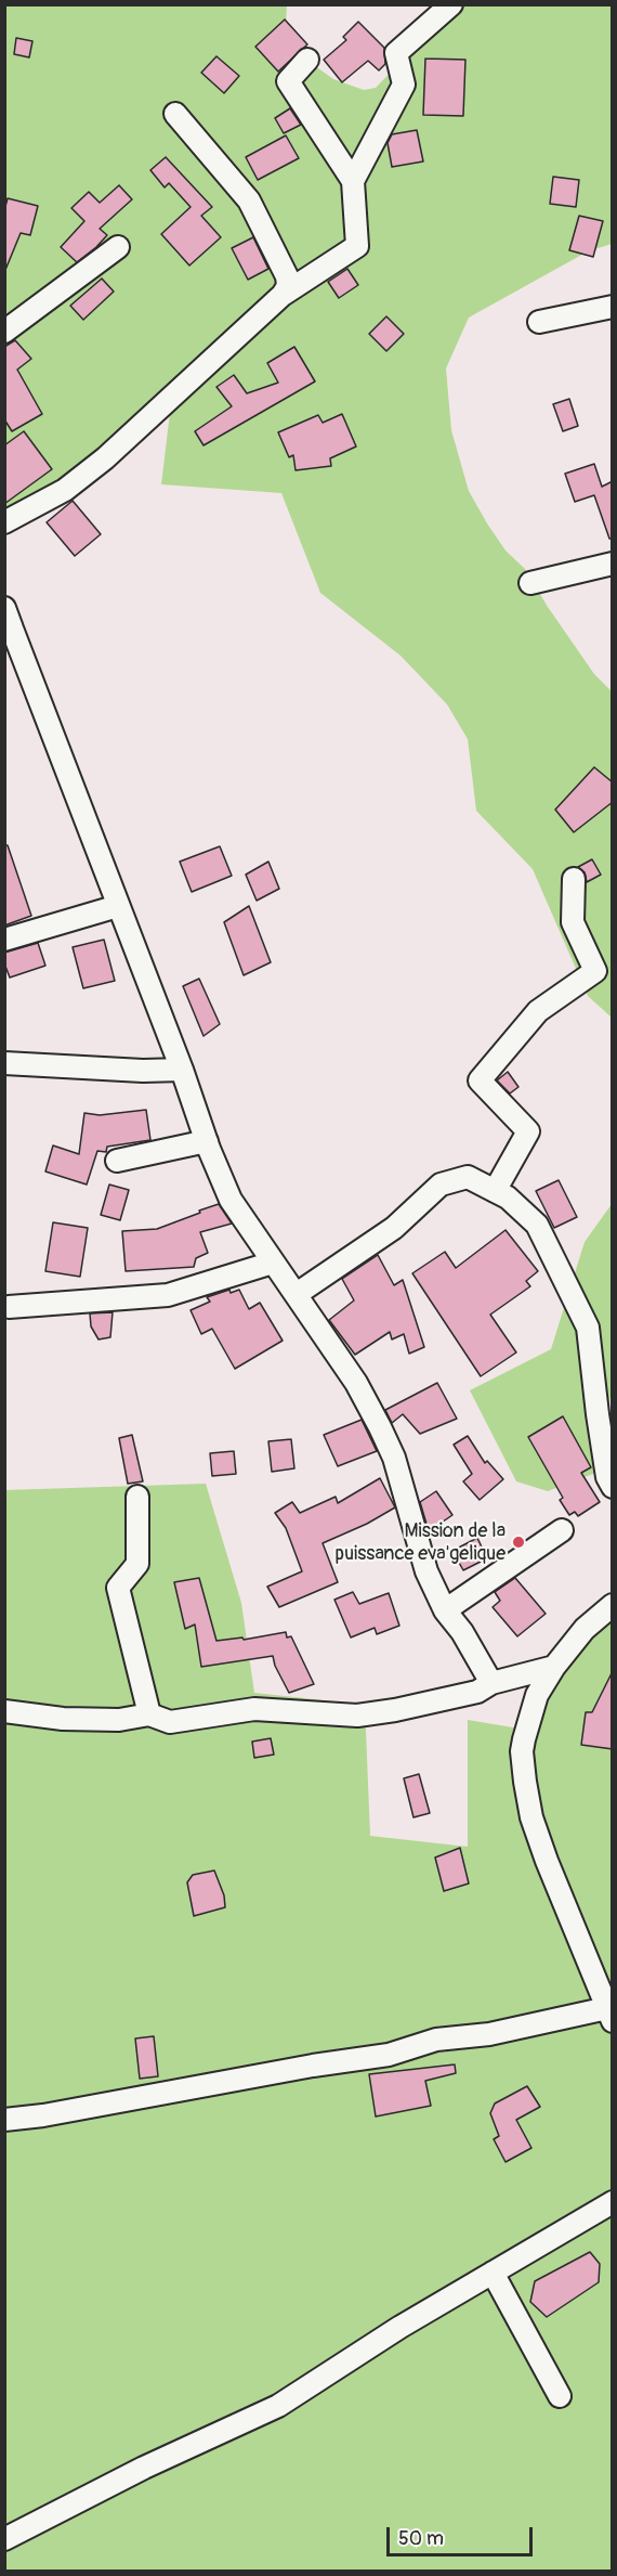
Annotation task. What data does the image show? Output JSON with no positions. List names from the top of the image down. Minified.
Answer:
{"places":["Mission de la puissance eva'gelique"],"scale_bar":"50 m"}
